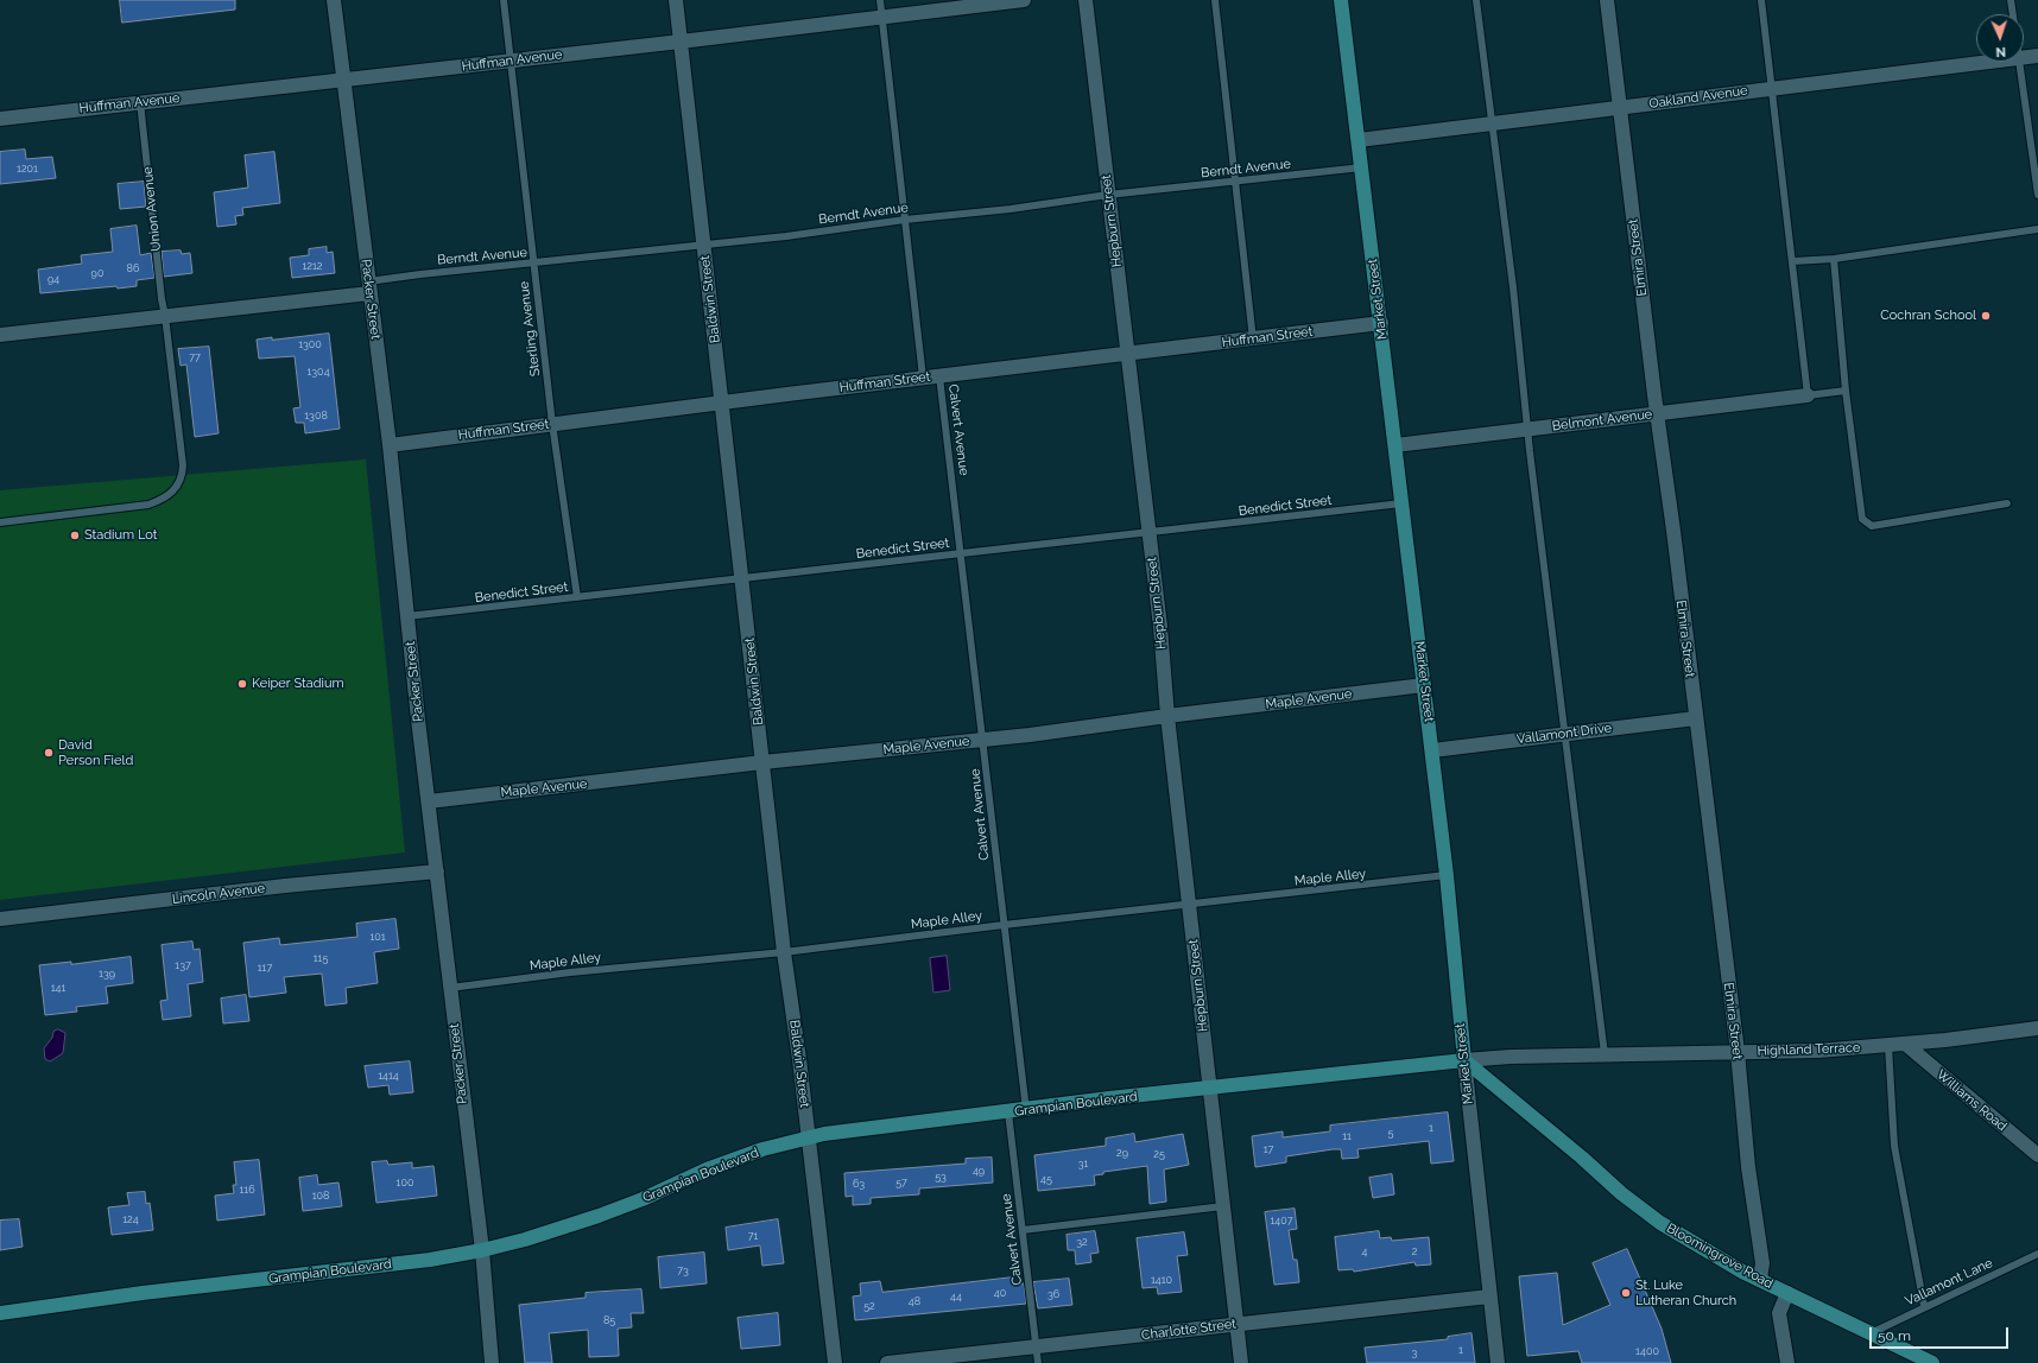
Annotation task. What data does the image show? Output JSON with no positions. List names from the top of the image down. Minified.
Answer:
{"streets":{"main road":["Market Street","Grampian Boulevard","Bloomingrove Road"],"street":["Huffman Avenue","Oakland Avenue","Hepburn Street","Elmira Street","Packer Street","Baldwin Street","Huffman Street","Belmont Avenue","Maple Avenue","Vallamont Drive","Lincoln Avenue","Highland Terrace","Williams Road","Charlotte Street"],"lane":["Berndt Avenue","Union Avenue","Sterling Avenue","Calvert Avenue","Benedict Street","Maple Alley","Vallamont Lane"]},"crossings":[["Huffman Avenue","Union Avenue"],["Huffman Avenue","Packer Street"],["Huffman Avenue","Baldwin Street"],["Huffman Avenue","Sterling Avenue"],["Oakland Avenue","Elmira Street"],["Oakland Avenue","Market Street"],["Berndt Avenue","Hepburn Street"],["Berndt Avenue","Packer Street"],["Berndt Avenue","Baldwin Street"],["Berndt Avenue","Market Street"],["Berndt Avenue","Sterling Avenue"],["Hepburn Street","Huffman Street"],["Hepburn Street","Benedict Street"],["Hepburn Street","Maple Avenue"],["Hepburn Street","Maple Alley"],["Hepburn Street","Grampian Boulevard"],["Hepburn Street","Charlotte Street"],["Elmira Street","Belmont Avenue"],["Elmira Street","Vallamont Drive"],["Elmira Street","Highland Terrace"],["Elmira Street","Bloomingrove Road"],["Packer Street","Huffman Street"],["Packer Street","Benedict Street"],["Packer Street","Maple Avenue"],["Packer Street","Maple Alley"],["Packer Street","Lincoln Avenue"],["Packer Street","Grampian Boulevard"],["Baldwin Street","Huffman Street"],["Baldwin Street","Benedict Street"],["Baldwin Street","Maple Avenue"],["Baldwin Street","Maple Alley"],["Baldwin Street","Grampian Boulevard"],["Market Street","Huffman Street"],["Market Street","Belmont Avenue"],["Market Street","Benedict Street"],["Market Street","Maple Avenue"],["Market Street","Vallamont Drive"],["Market Street","Maple Alley"],["Market Street","Highland Terrace"],["Market Street","Grampian Boulevard"],["Market Street","Bloomingrove Road"],["Market Street","Charlotte Street"],["Sterling Avenue","Huffman Street"],["Sterling Avenue","Benedict Street"],["Huffman Street","Calvert Avenue"],["Calvert Avenue","Benedict Street"],["Calvert Avenue","Maple Avenue"],["Calvert Avenue","Maple Alley"],["Calvert Avenue","Grampian Boulevard"],["Calvert Avenue","Charlotte Street"],["Highland Terrace","Williams Road"],["Highland Terrace","Grampian Boulevard"],["Highland Terrace","Bloomingrove Road"],["Grampian Boulevard","Bloomingrove Road"],["Bloomingrove Road","Vallamont Lane"]],"places":["Cochran School","Stadium Lot","Keiper Stadium","David Person Field","St. Luke Lutheran Church"],"house_numbers":["1201","1212","86","90","94","1300","77","1304","1308","101","115","137","117","139","141","1414","1","5","11","17","29","25","31","49","53","45","100","57","63","116","108","124","1407","71","32","4","2","73","1410","40","36","44","48","52","85","1","1400","3"],"scale_bar":"50 m","north":"bottom"}
